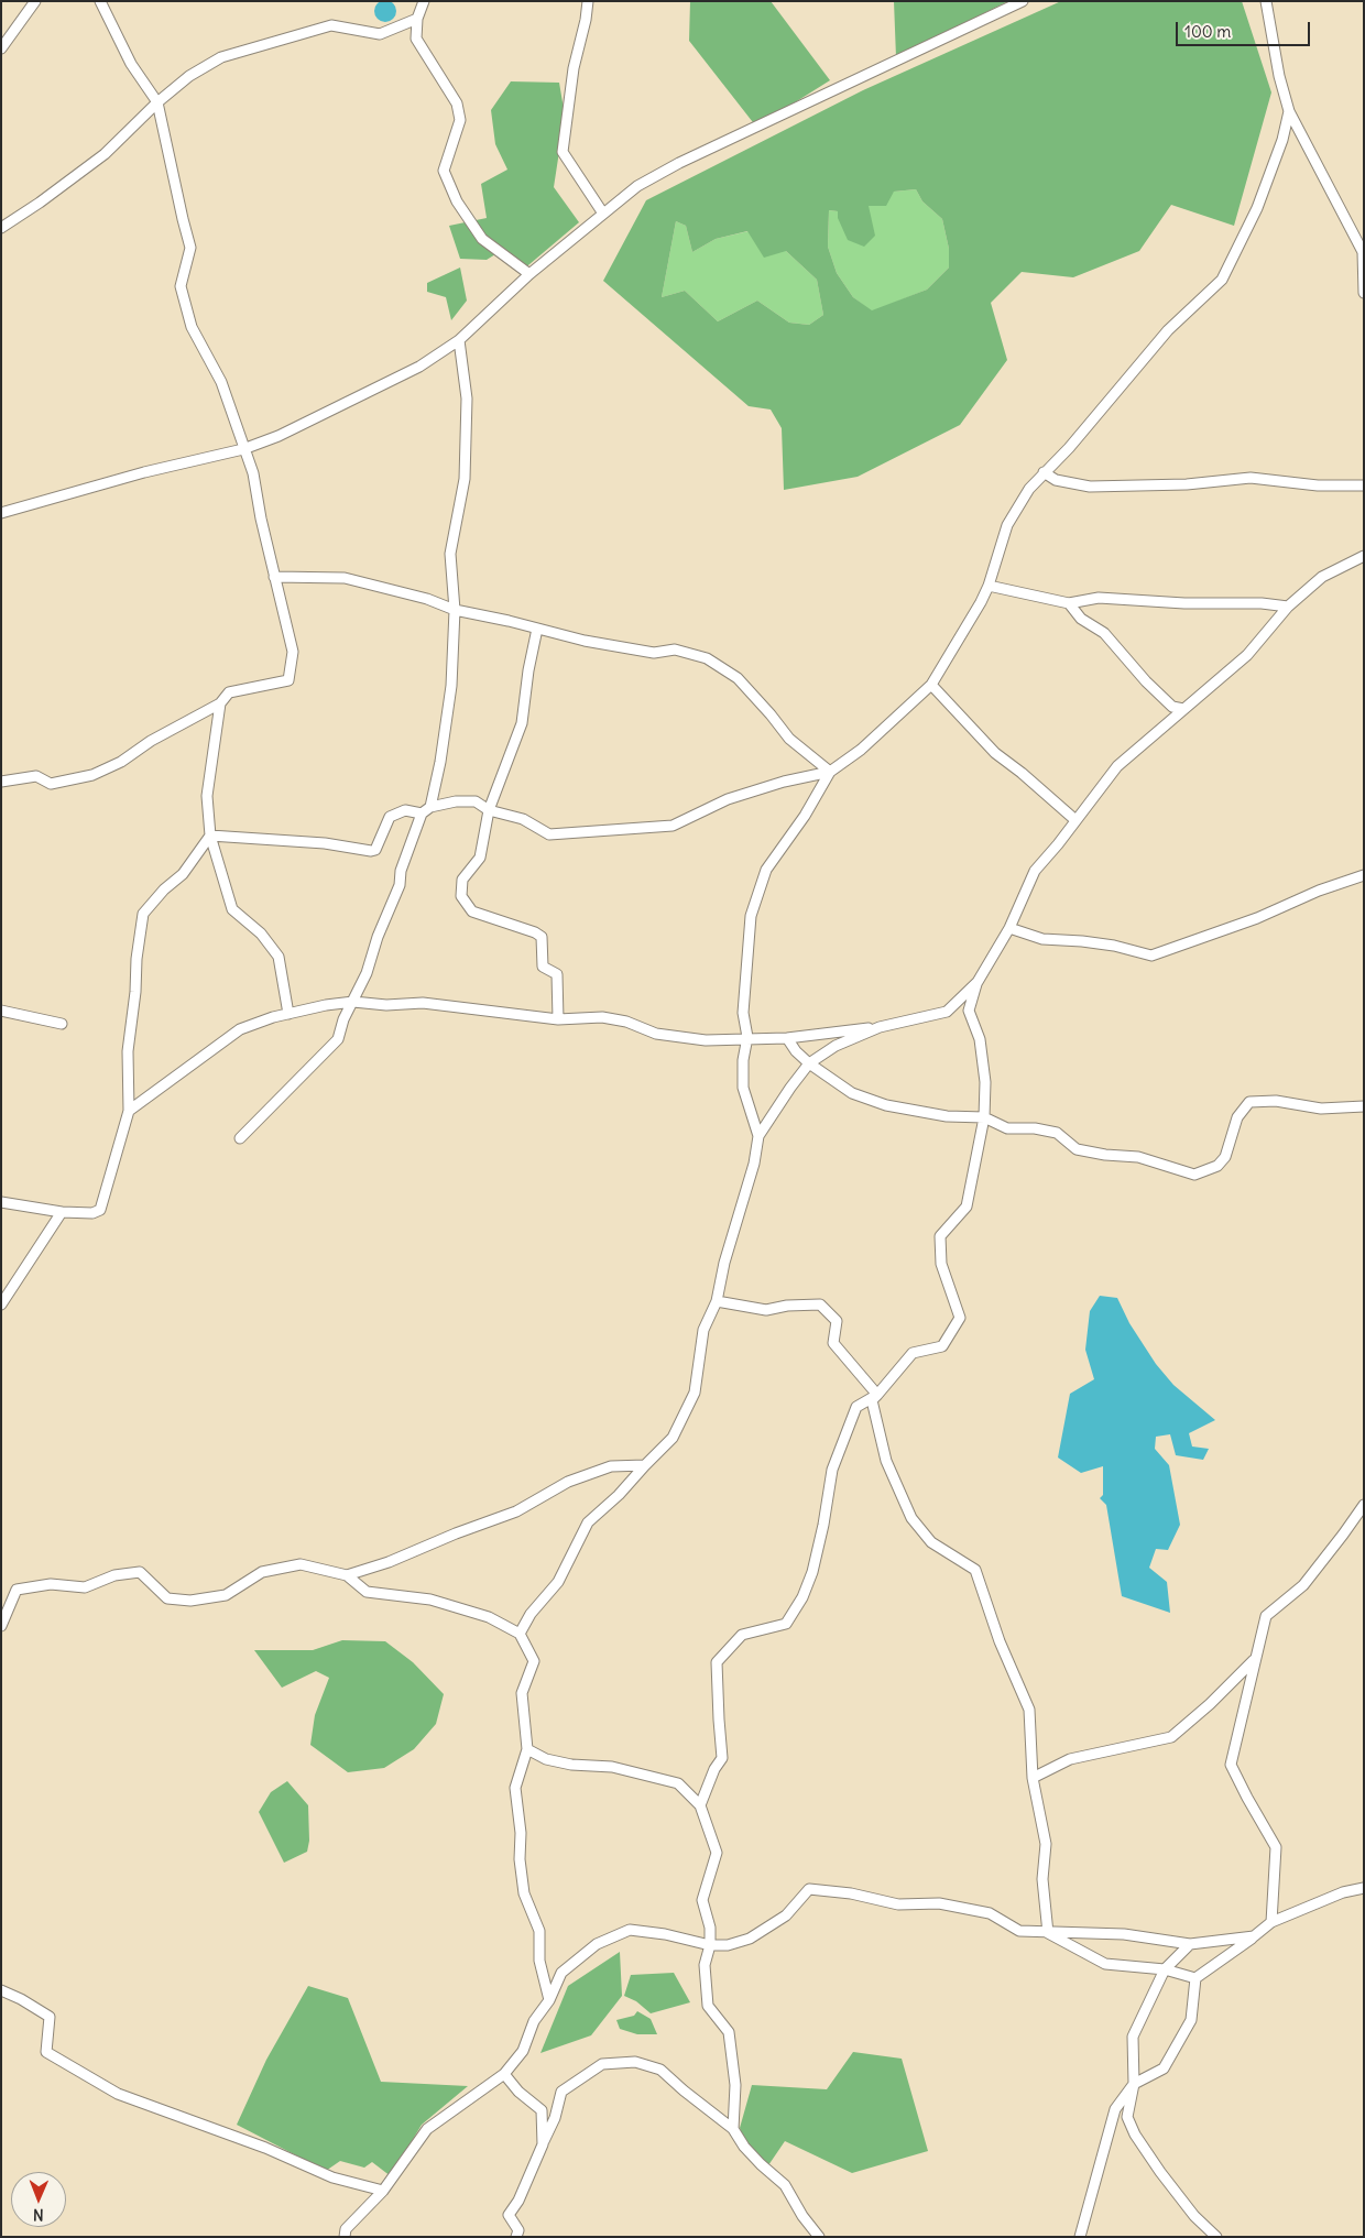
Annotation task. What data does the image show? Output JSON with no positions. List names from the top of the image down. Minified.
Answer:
{"scale_bar":"100 m","north":"bottom"}
